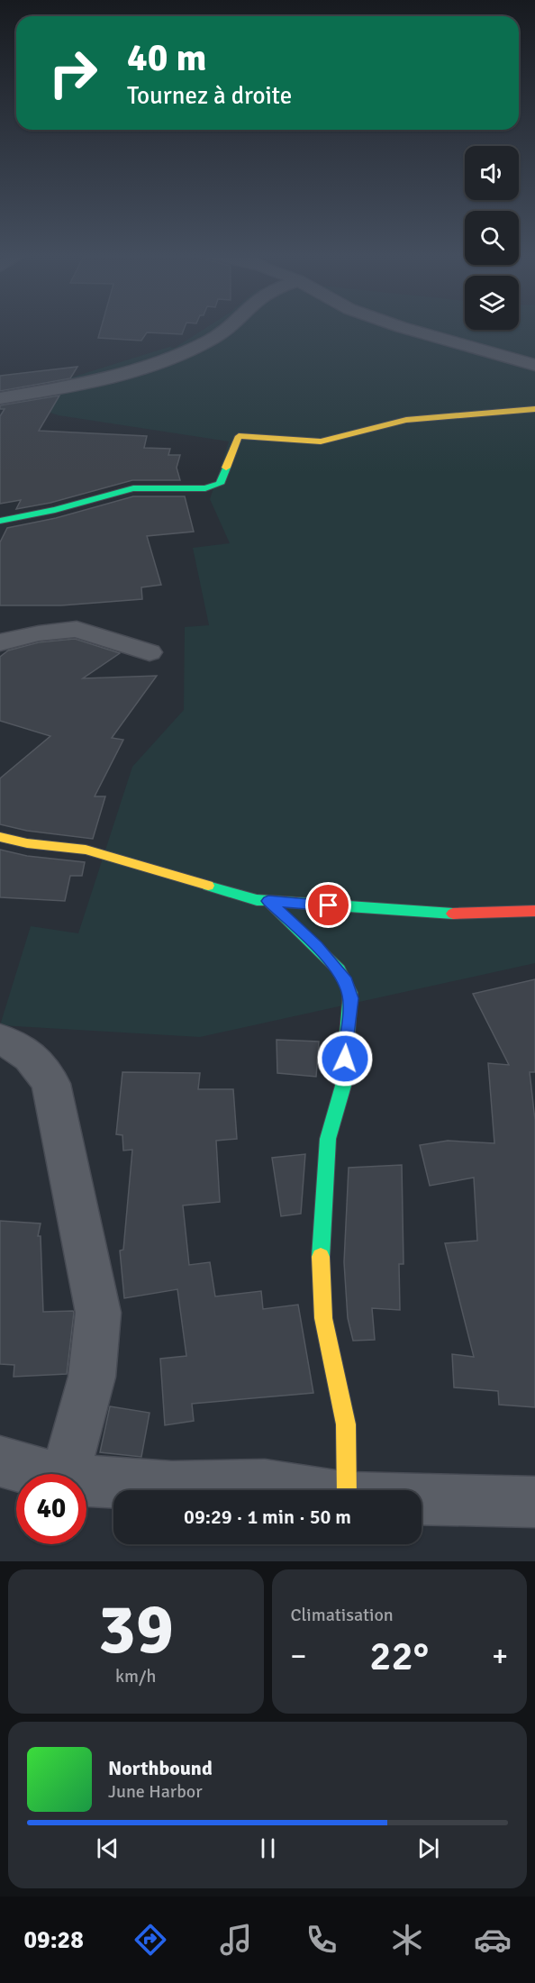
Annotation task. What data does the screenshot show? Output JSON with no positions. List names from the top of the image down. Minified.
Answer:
{"page":{"turn":["40 m","Tournez à droite"],"limit":"40","trip":"09:29 · 1 min · 50 m","tile":[["39","km/h"],"Climatisation"],"heat":["−","22°","+"],"song":["Northbound","June Harbor"],"tabs":"09:28"}}
